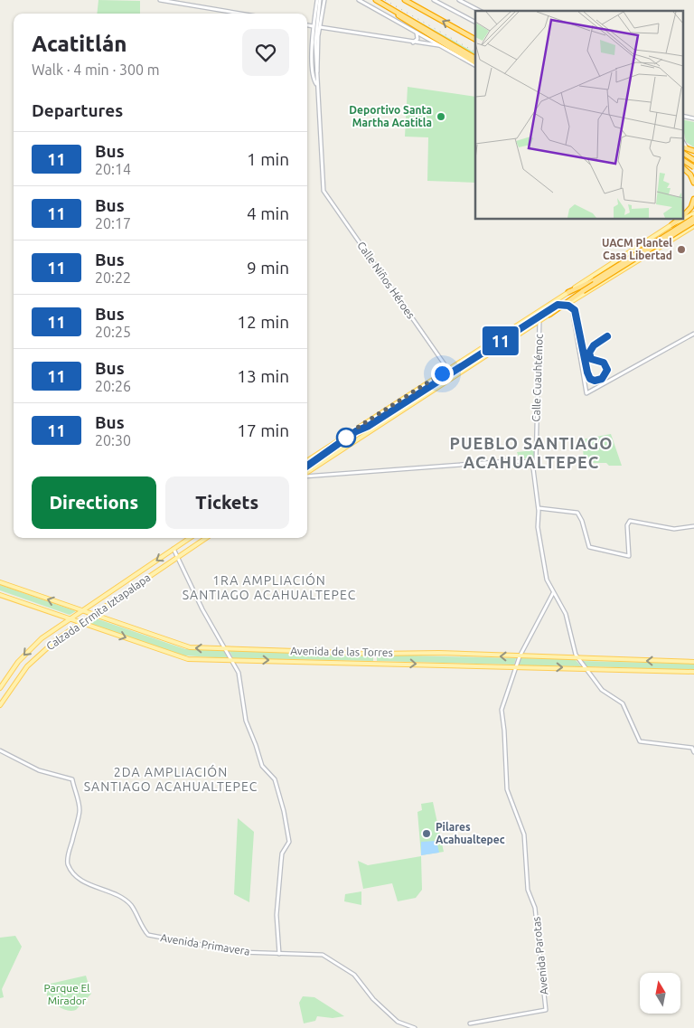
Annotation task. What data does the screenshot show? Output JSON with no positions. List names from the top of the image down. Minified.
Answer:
{"streets":{"main road":["Calzada Ermita Iztapalapa","Avenida de las Torres"],"street":["Calle Niños Héroes","Calle Cuauhtémoc","Avenida Primavera","Avenida Parotas"]},"crossings":[["Calle Cuauhtémoc","Avenida de las Torres"],["Calzada Ermita Iztapalapa","Avenida de las Torres"],["Avenida de las Torres","Avenida Parotas"]],"districts":["PUEBLO SANTIAGO ACAHUALTEPEC","1RA AMPLIACIÓN SANTIAGO ACAHUALTEPEC","2DA AMPLIACIÓN SANTIAGO ACAHUALTEPEC"],"parks":["Parque El Mirador"],"places":["Deportivo Santa Martha Acatitla","UACM Plantel Casa Libertad","Pilares Acahualtepec"],"lines":["bus line 11"],"north":"top","page":{"on_map":"11","heading":[["Acatitlán","Walk · 4 min · 300 m"],"Departures"],"list":[{"mark":"11","name":"Bus","note":"20:14","value":"1 min"},{"mark":"11","name":"Bus","note":"20:17","value":"4 min"},{"mark":"11","name":"Bus","note":"20:22","value":"9 min"},{"mark":"11","name":"Bus","note":"20:25","value":"12 min"},{"mark":"11","name":"Bus","note":"20:26","value":"13 min"},{"mark":"11","name":"Bus","note":"20:30","value":"17 min"}],"buttons":["Directions","Tickets"]}}
